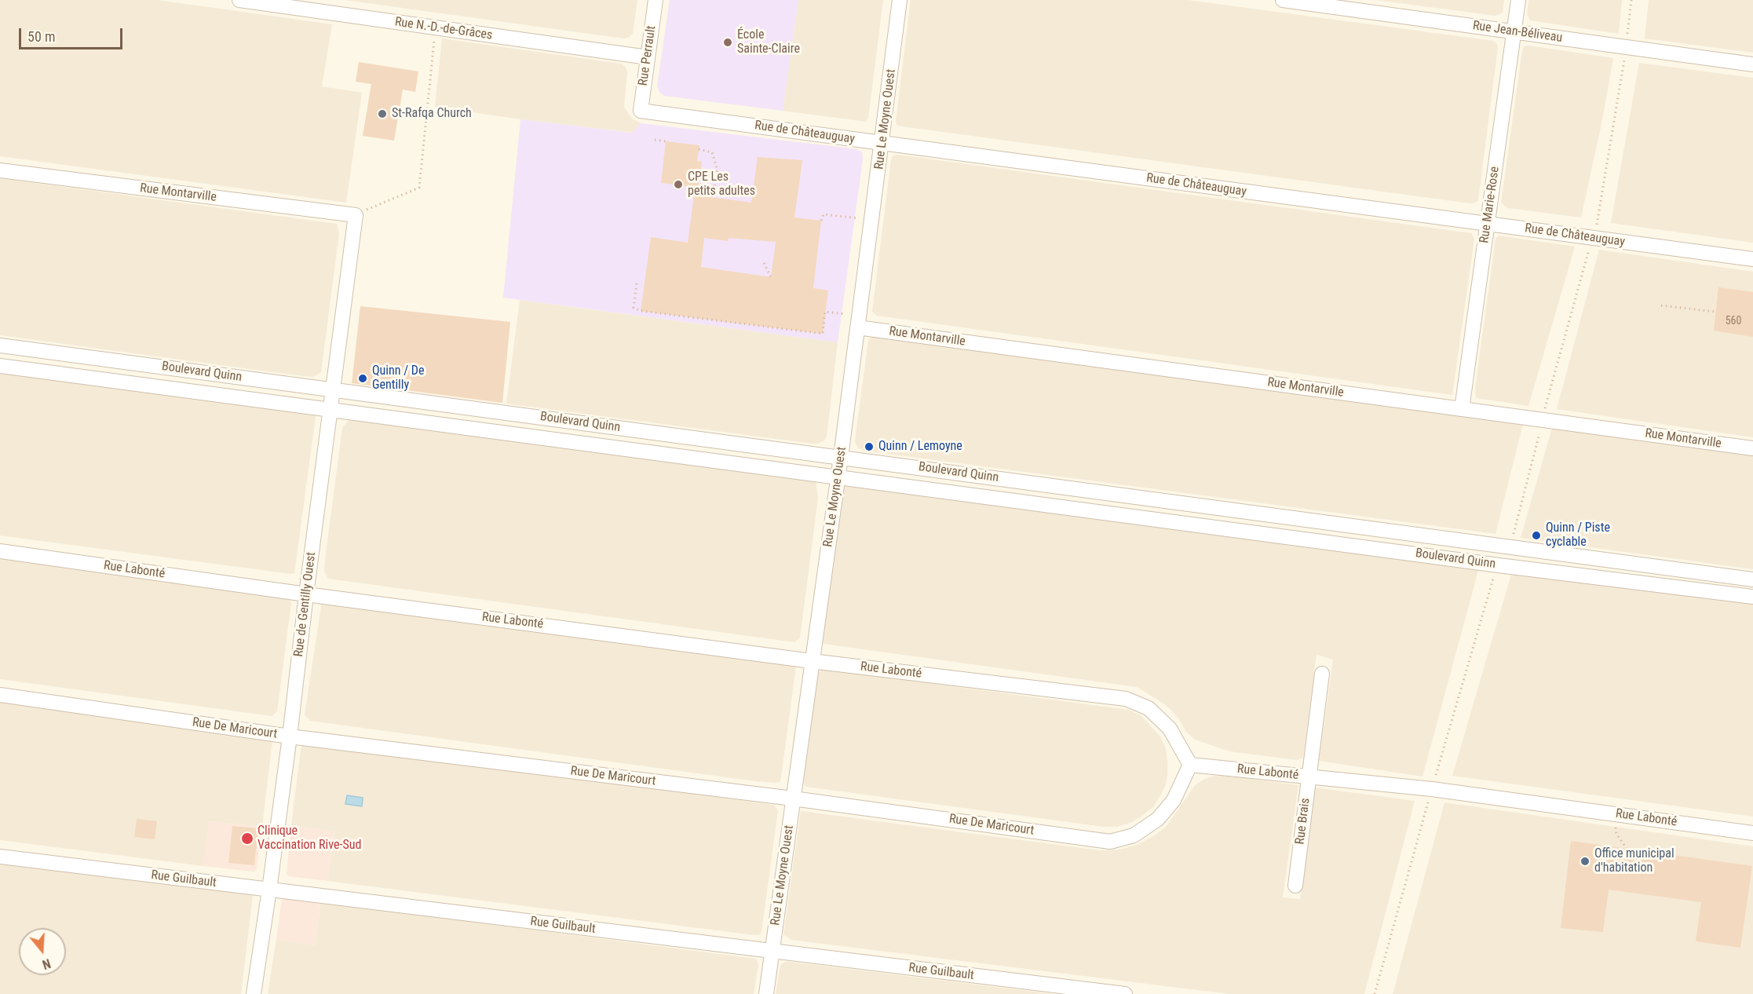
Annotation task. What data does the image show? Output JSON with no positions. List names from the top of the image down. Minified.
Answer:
{"streets":{"street":["Rue N.-D.-de-Grâces","Rue Jean-Béliveau","Rue Perrault","Rue Le Moyne Ouest","Rue de Châteauguay","Rue Montarville","Rue Marie-Rose","Boulevard Quinn","Rue Labonté","Rue de Gentilly Ouest","Rue De Maricourt","Rue Brais","Rue Guilbault"]},"crossings":[["Rue N.-D.-de-Grâces","Rue Perrault"],["Rue Jean-Béliveau","Rue Marie-Rose"],["Rue Perrault","Rue de Châteauguay"],["Rue Le Moyne Ouest","Rue de Châteauguay"],["Rue Le Moyne Ouest","Rue Montarville"],["Rue Le Moyne Ouest","Boulevard Quinn"],["Rue Le Moyne Ouest","Rue Labonté"],["Rue Le Moyne Ouest","Rue De Maricourt"],["Rue Le Moyne Ouest","Rue Guilbault"],["Rue de Châteauguay","Rue Marie-Rose"],["Rue Montarville","Rue Marie-Rose"],["Rue Montarville","Rue de Gentilly Ouest"],["Boulevard Quinn","Rue de Gentilly Ouest"],["Rue Labonté","Rue de Gentilly Ouest"],["Rue Labonté","Rue De Maricourt"],["Rue Labonté","Rue Brais"],["Rue de Gentilly Ouest","Rue De Maricourt"],["Rue de Gentilly Ouest","Rue Guilbault"]],"places":["École Sainte-Claire","St-Rafqa Church","CPE Les petits adultes","Quinn / De Gentilly","Quinn / Lemoyne","Quinn / Piste cyclable","Clinique Vaccination Rive-Sud","Office municipal d'habitation"],"house_numbers":["560"],"scale_bar":"50 m","north":"bottom"}
